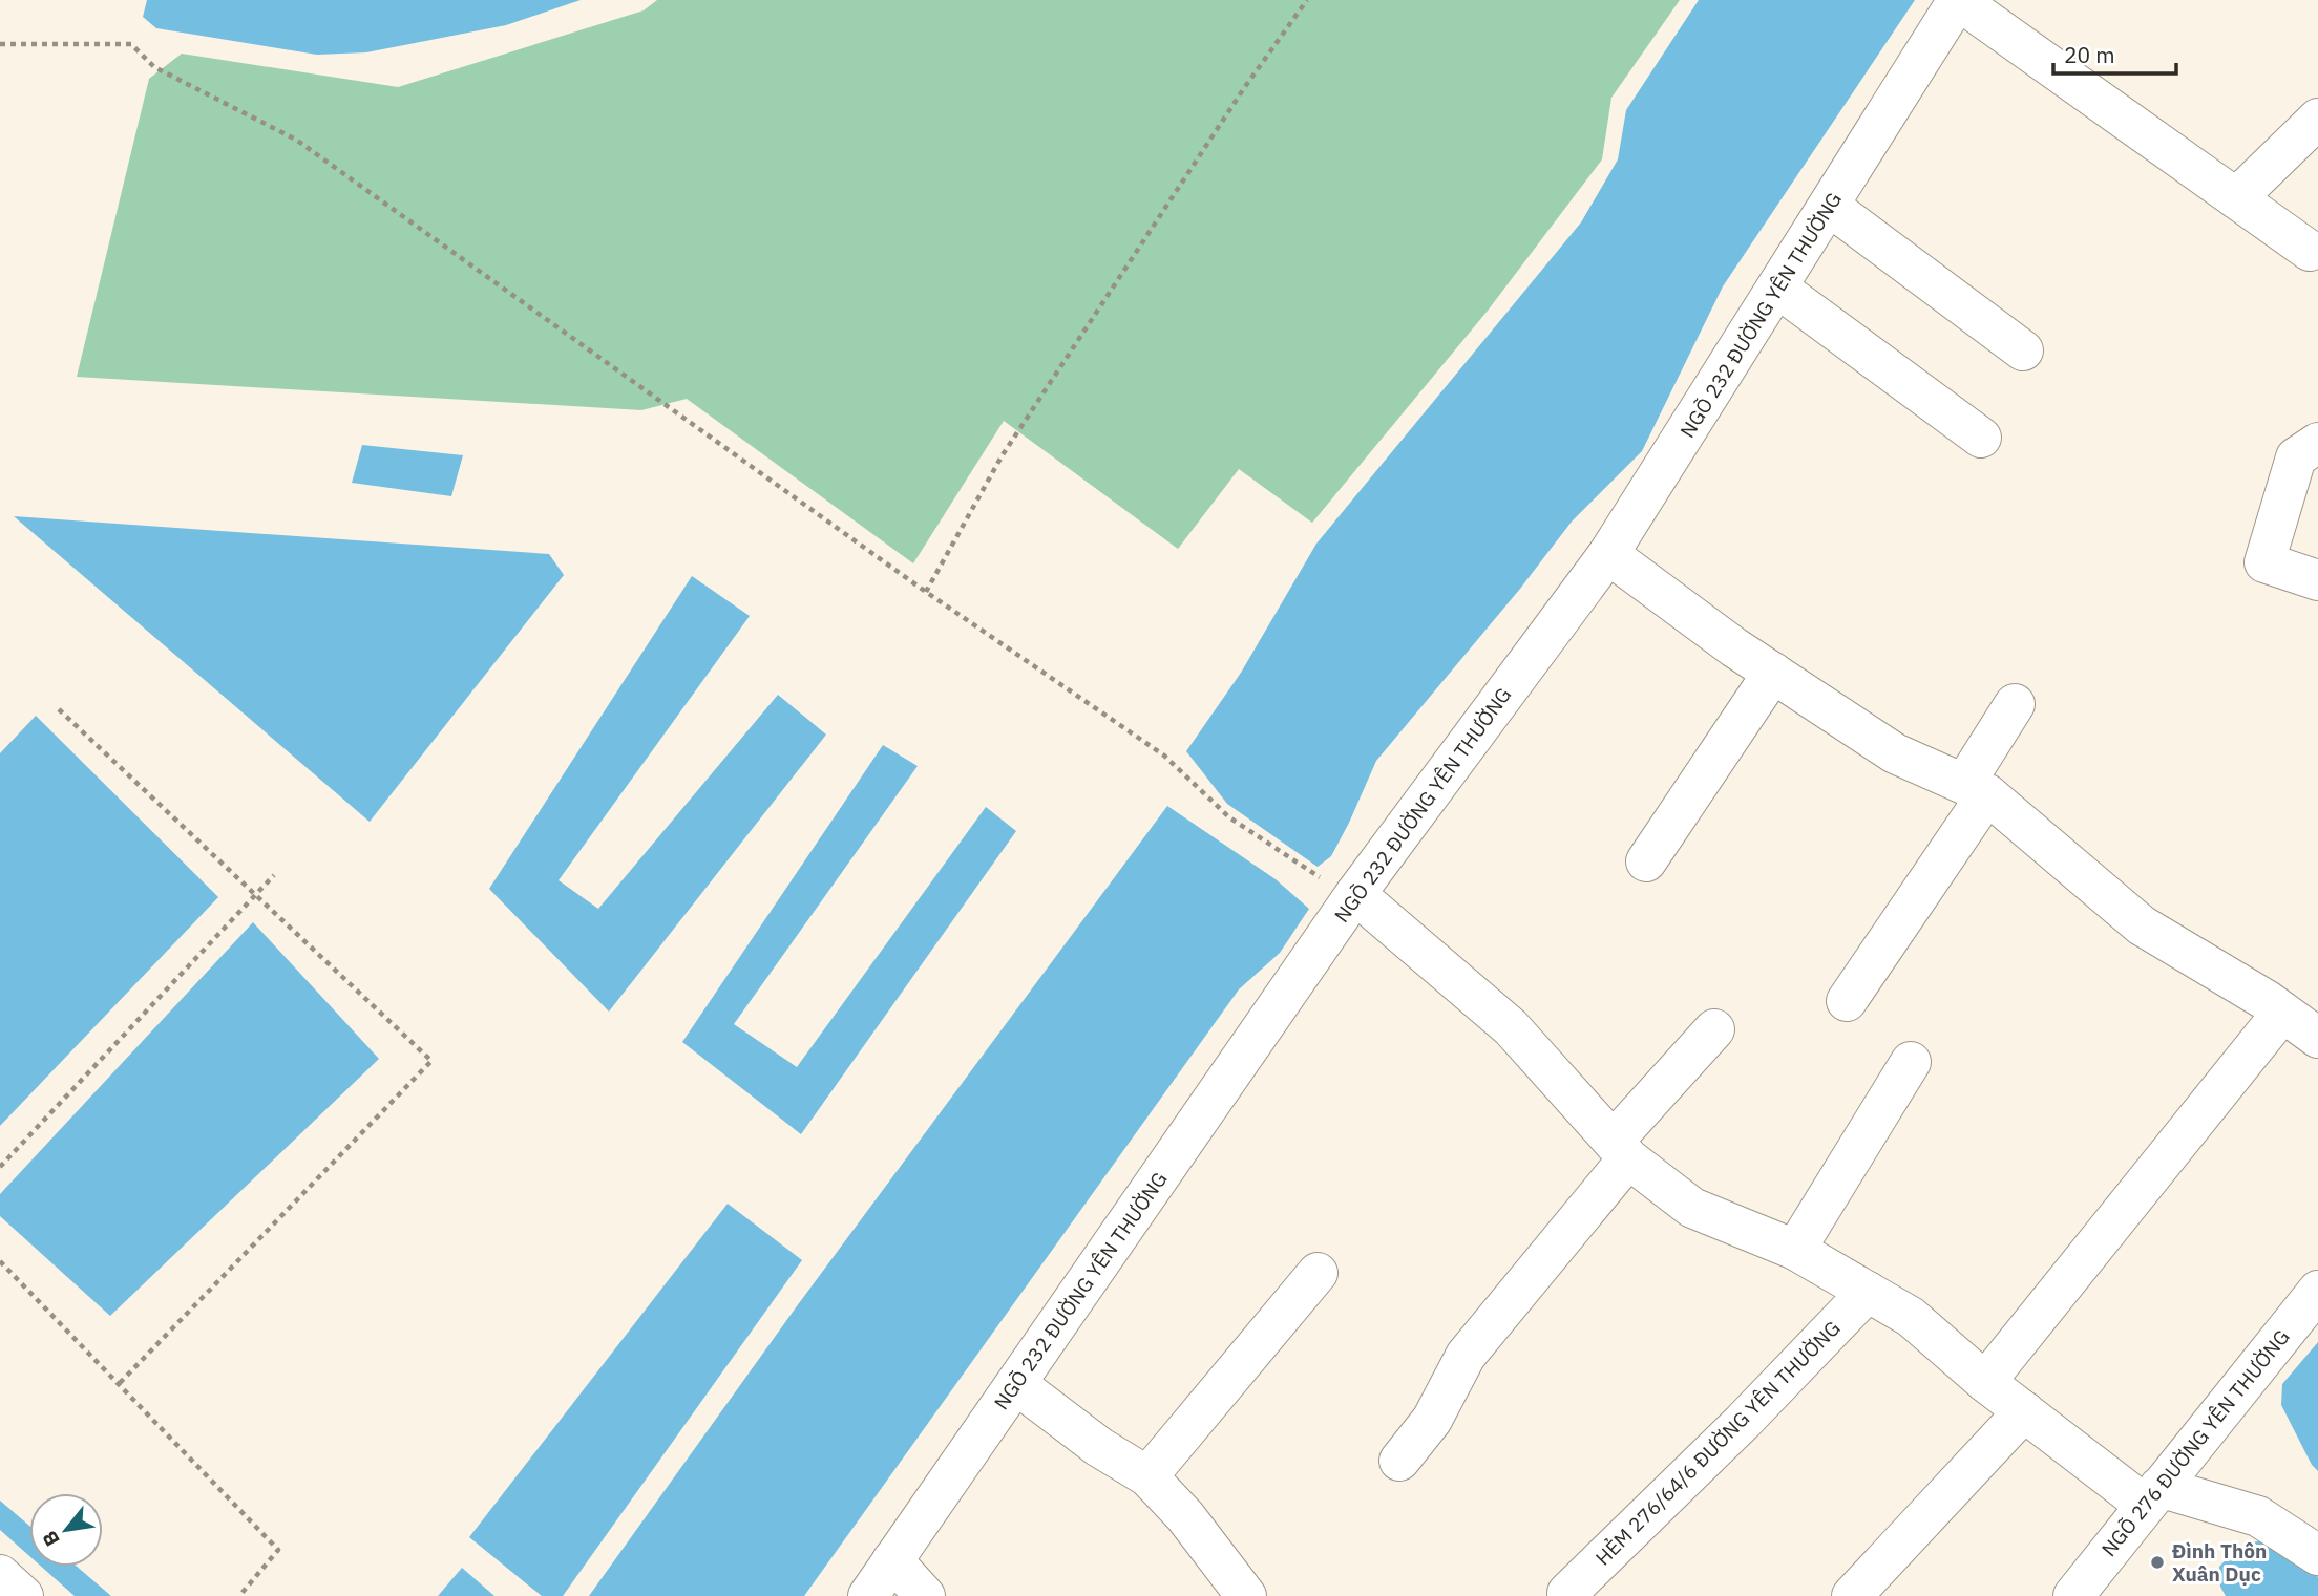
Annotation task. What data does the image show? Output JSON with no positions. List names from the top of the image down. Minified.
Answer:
{"streets":{"street":["NGÕ 232 ĐƯỜNG YÊN THƯỜNG","HẺM 276/64/6 ĐƯỜNG YÊN THƯỜNG","NGÕ 276 ĐƯỜNG YÊN THƯỜNG"]},"places":["Đình Thôn Xuân Dục"],"scale_bar":"20 m","north":"bottom left"}
